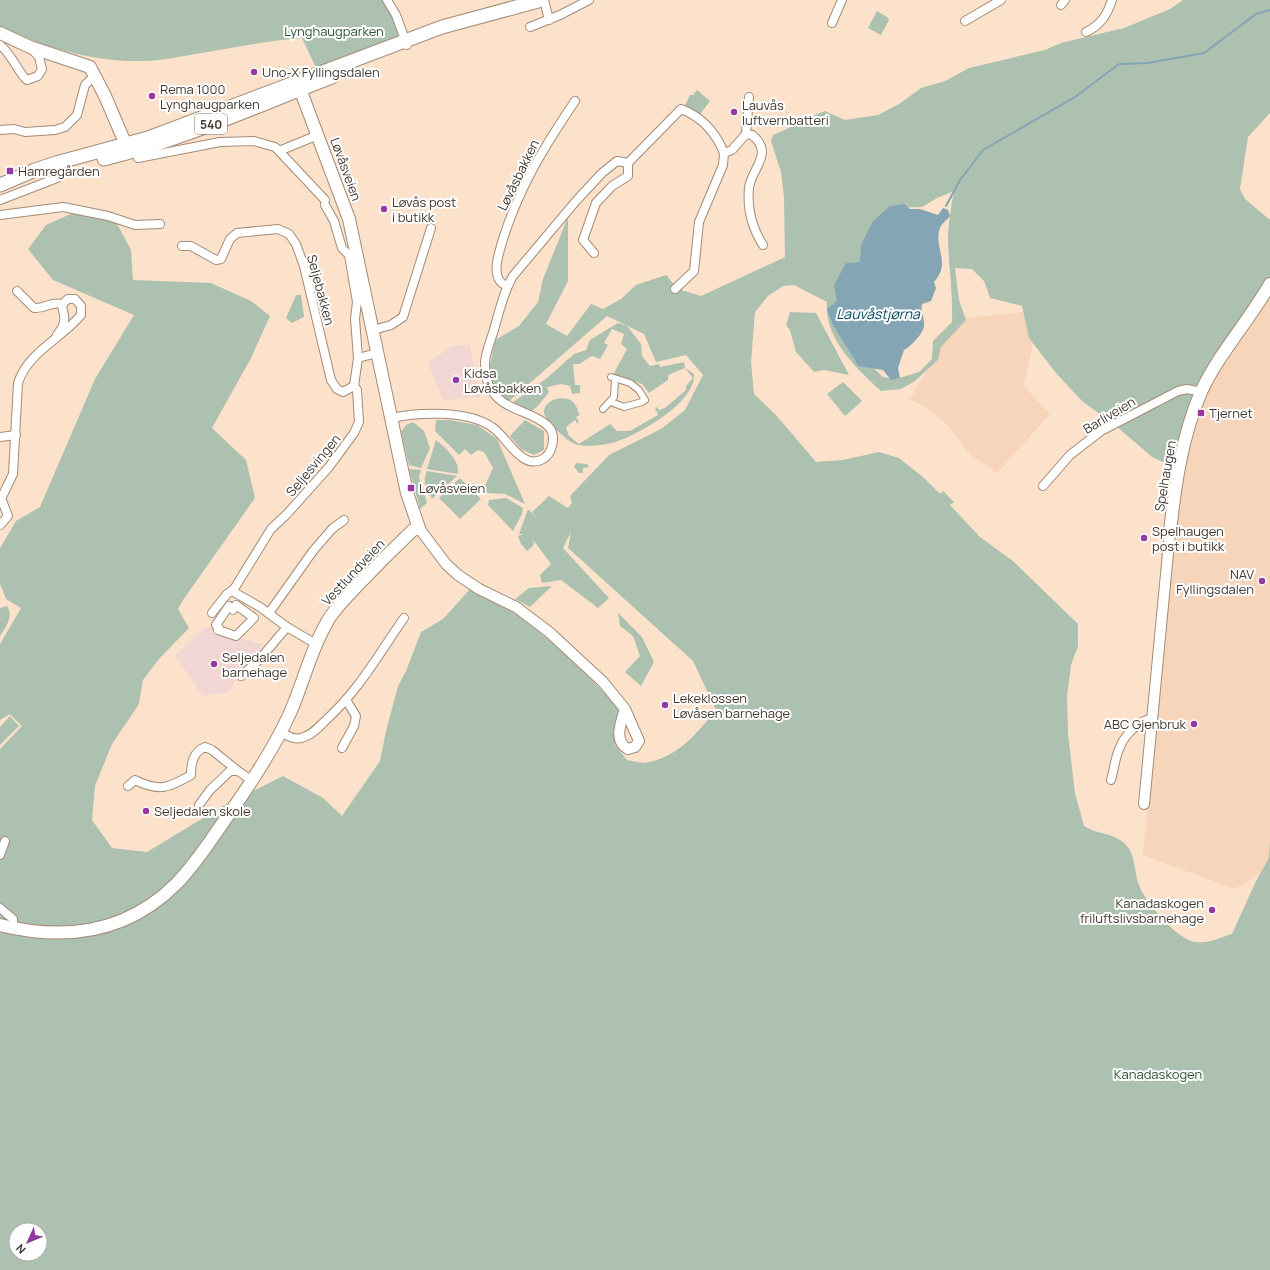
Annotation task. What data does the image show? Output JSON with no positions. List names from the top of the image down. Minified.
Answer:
{"streets":{"main road":["540","Løvåsveien","Spelhaugen","Vestlundveien"],"street":["Løvåsbakken","Seljebakken","Barliveien","Seljesvingen"]},"crossings":[["540","Løvåsveien"],["Løvåsveien","Vestlundveien"],["Seljebakken","Seljesvingen"],["Barliveien","Spelhaugen"]],"water":["Lauvåstjørna"],"parks":["Lynghaugparken","Kanadaskogen"],"places":{"other":["Uno-X Fyllingsdalen","Rema 1000 Lynghaugparken","Lauvås luftvernbatteri","Løvås post i butikk","Kidsa Løvåsbakken","Spelhaugen post i butikk","NAV Fyllingsdalen","Seljedalen barnehage","Lekeklossen Løvåsen barnehage","ABC Gjenbruk","Seljedalen skole","Kanadaskogen friluftslivsbarnehage"],"transit":["Hamregården","Tjernet","Løvåsveien"]},"north":"bottom left"}
